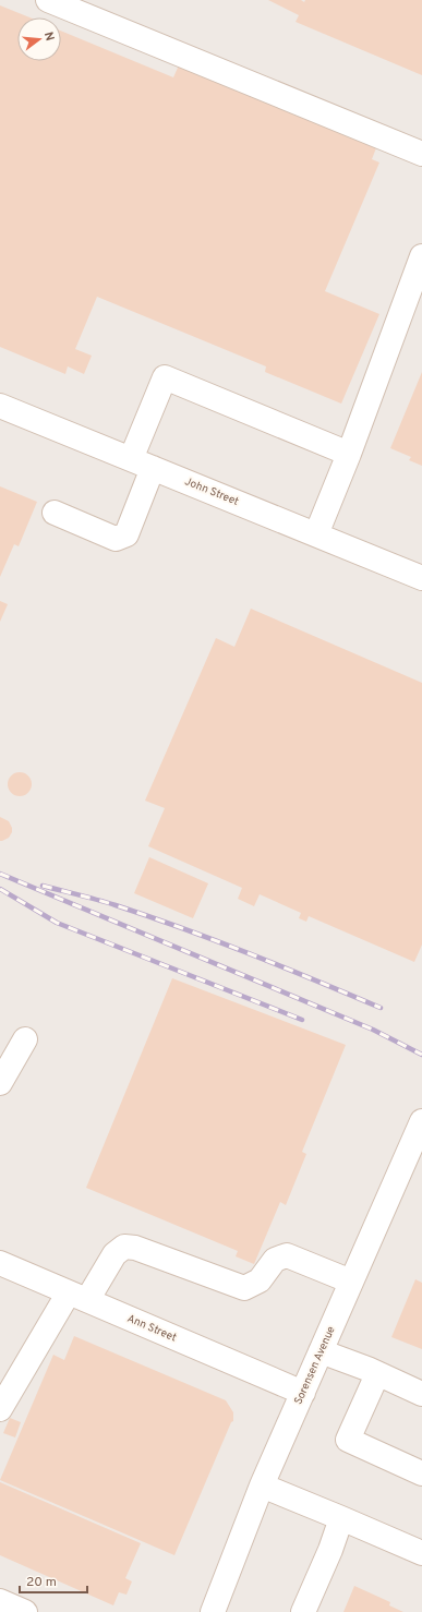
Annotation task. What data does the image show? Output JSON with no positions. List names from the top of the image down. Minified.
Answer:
{"streets":{"street":["John Street","Ann Street","Sorensen Avenue"]},"crossings":[["Ann Street","Sorensen Avenue"]],"scale_bar":"20 m","north":"right"}
